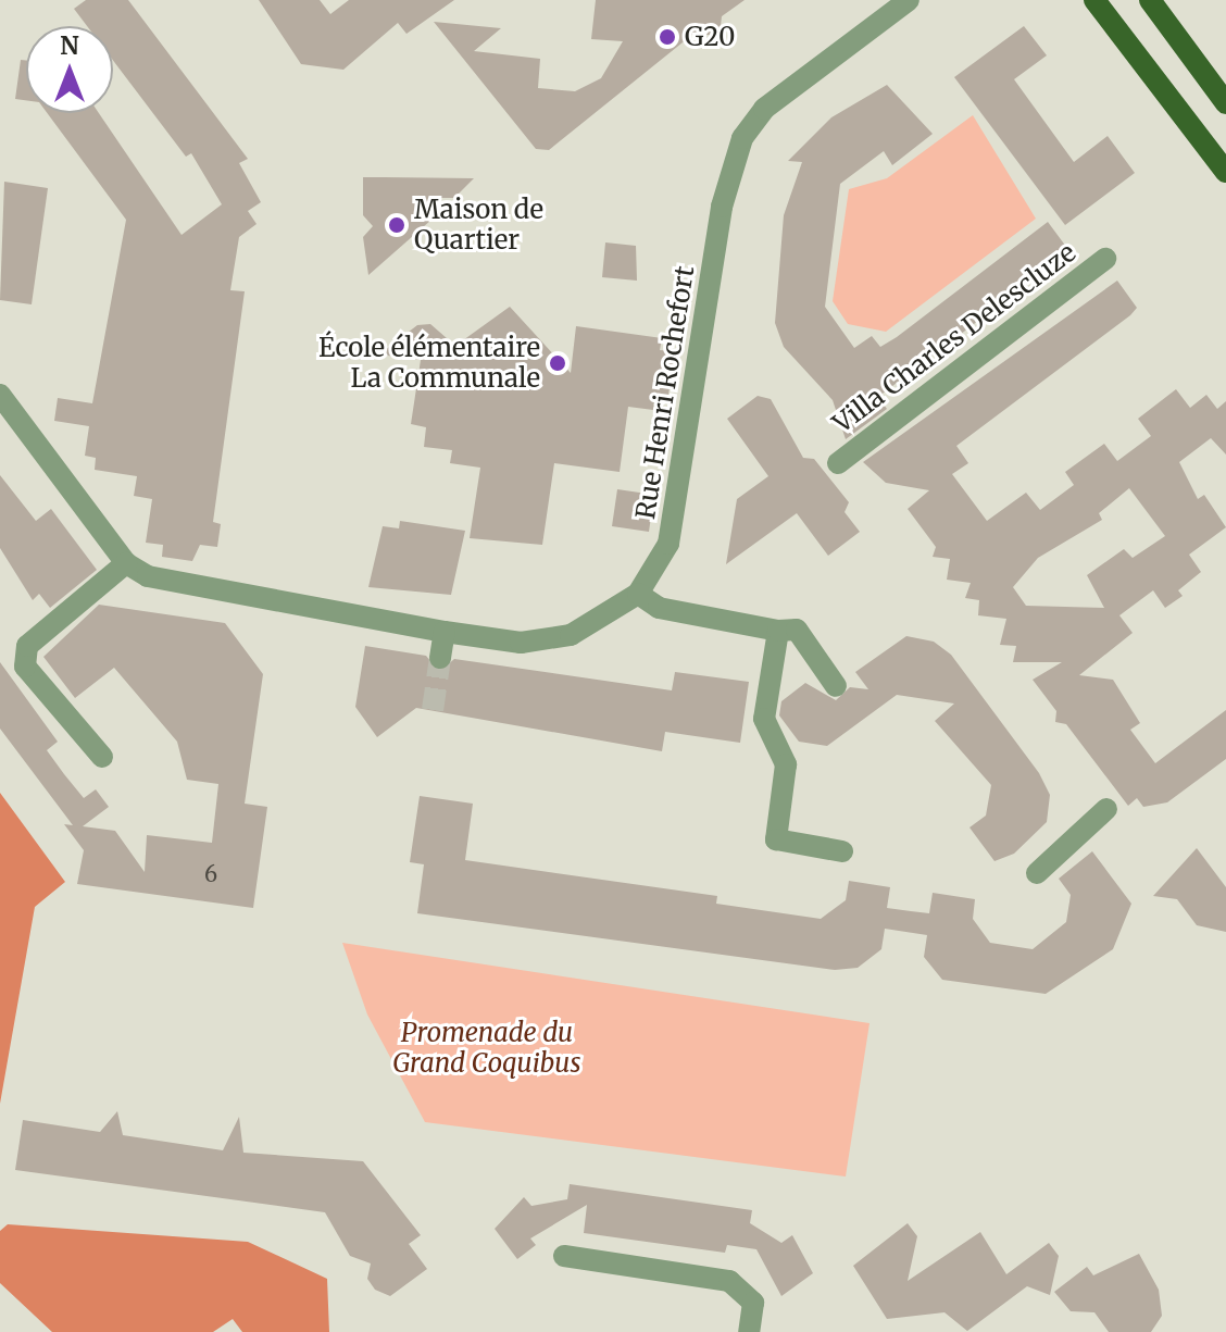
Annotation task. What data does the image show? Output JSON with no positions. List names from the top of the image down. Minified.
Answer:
{"streets":{"street":["Villa Charles Delescluze","Rue Henri Rochefort"]},"parks":["Promenade du Grand Coquibus"],"places":["G20","Maison de Quartier","École élémentaire La Communale"],"house_numbers":["6"],"north":"top"}
